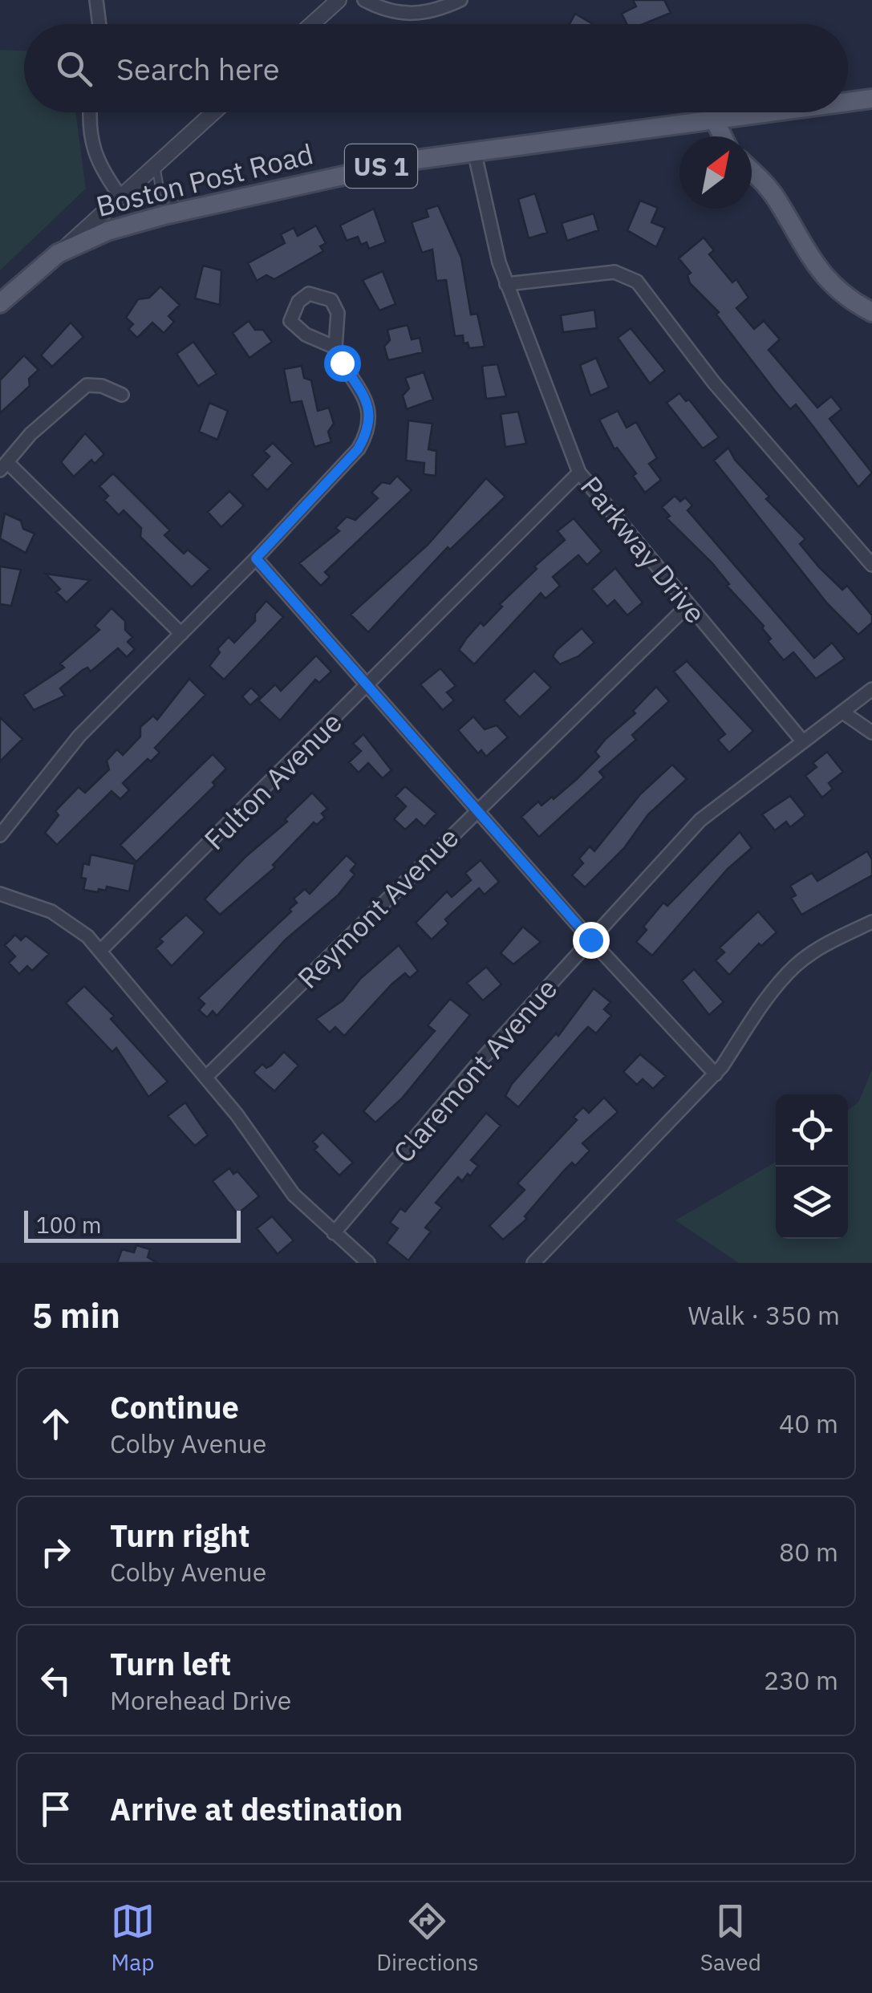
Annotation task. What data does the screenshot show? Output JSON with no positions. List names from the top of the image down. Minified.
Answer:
{"streets":{"main road":["US 1","Boston Post Road"],"street":["Parkway Drive","Fulton Avenue","Reymont Avenue","Claremont Avenue"]},"crossings":[["Boston Post Road","Parkway Drive"],["Parkway Drive","Fulton Avenue"],["Parkway Drive","Reymont Avenue"],["Parkway Drive","Claremont Avenue"]],"scale_bar":"100 m","north":"top right","page":{"search":"Search here","scale":"100 m","heading":["5 min","Walk · 350 m"],"list":[["Continue","Colby Avenue","40 m"],["Turn right","Colby Avenue","80 m"],["Turn left","Morehead Drive","230 m"],"Arrive at destination"],"nav":["Map","Directions","Saved"]}}
